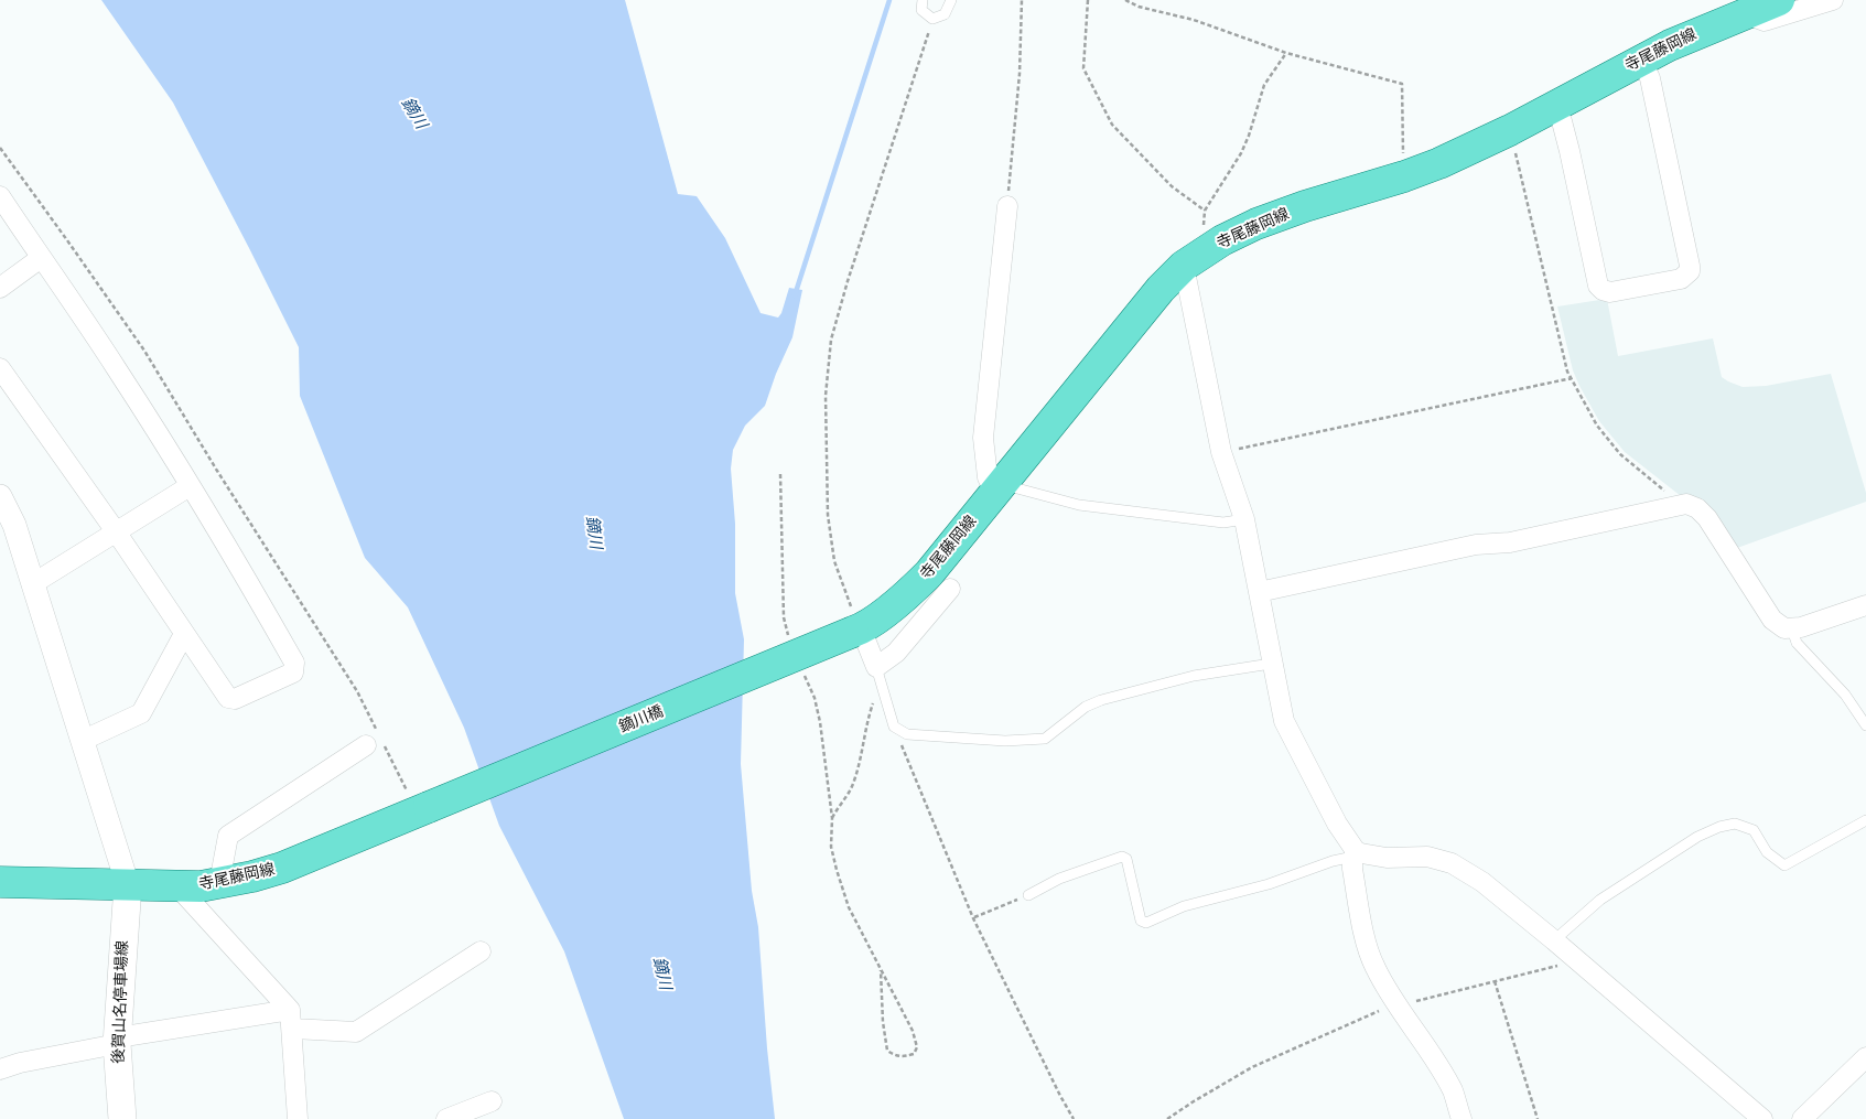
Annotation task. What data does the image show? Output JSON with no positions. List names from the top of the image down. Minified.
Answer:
{"streets":{"main road":["寺尾藤岡線","鏑川橋","後賀山名停車場線"]},"crossings":[["寺尾藤岡線","鏑川橋"],["寺尾藤岡線","後賀山名停車場線"]],"water":["鏑川"]}
